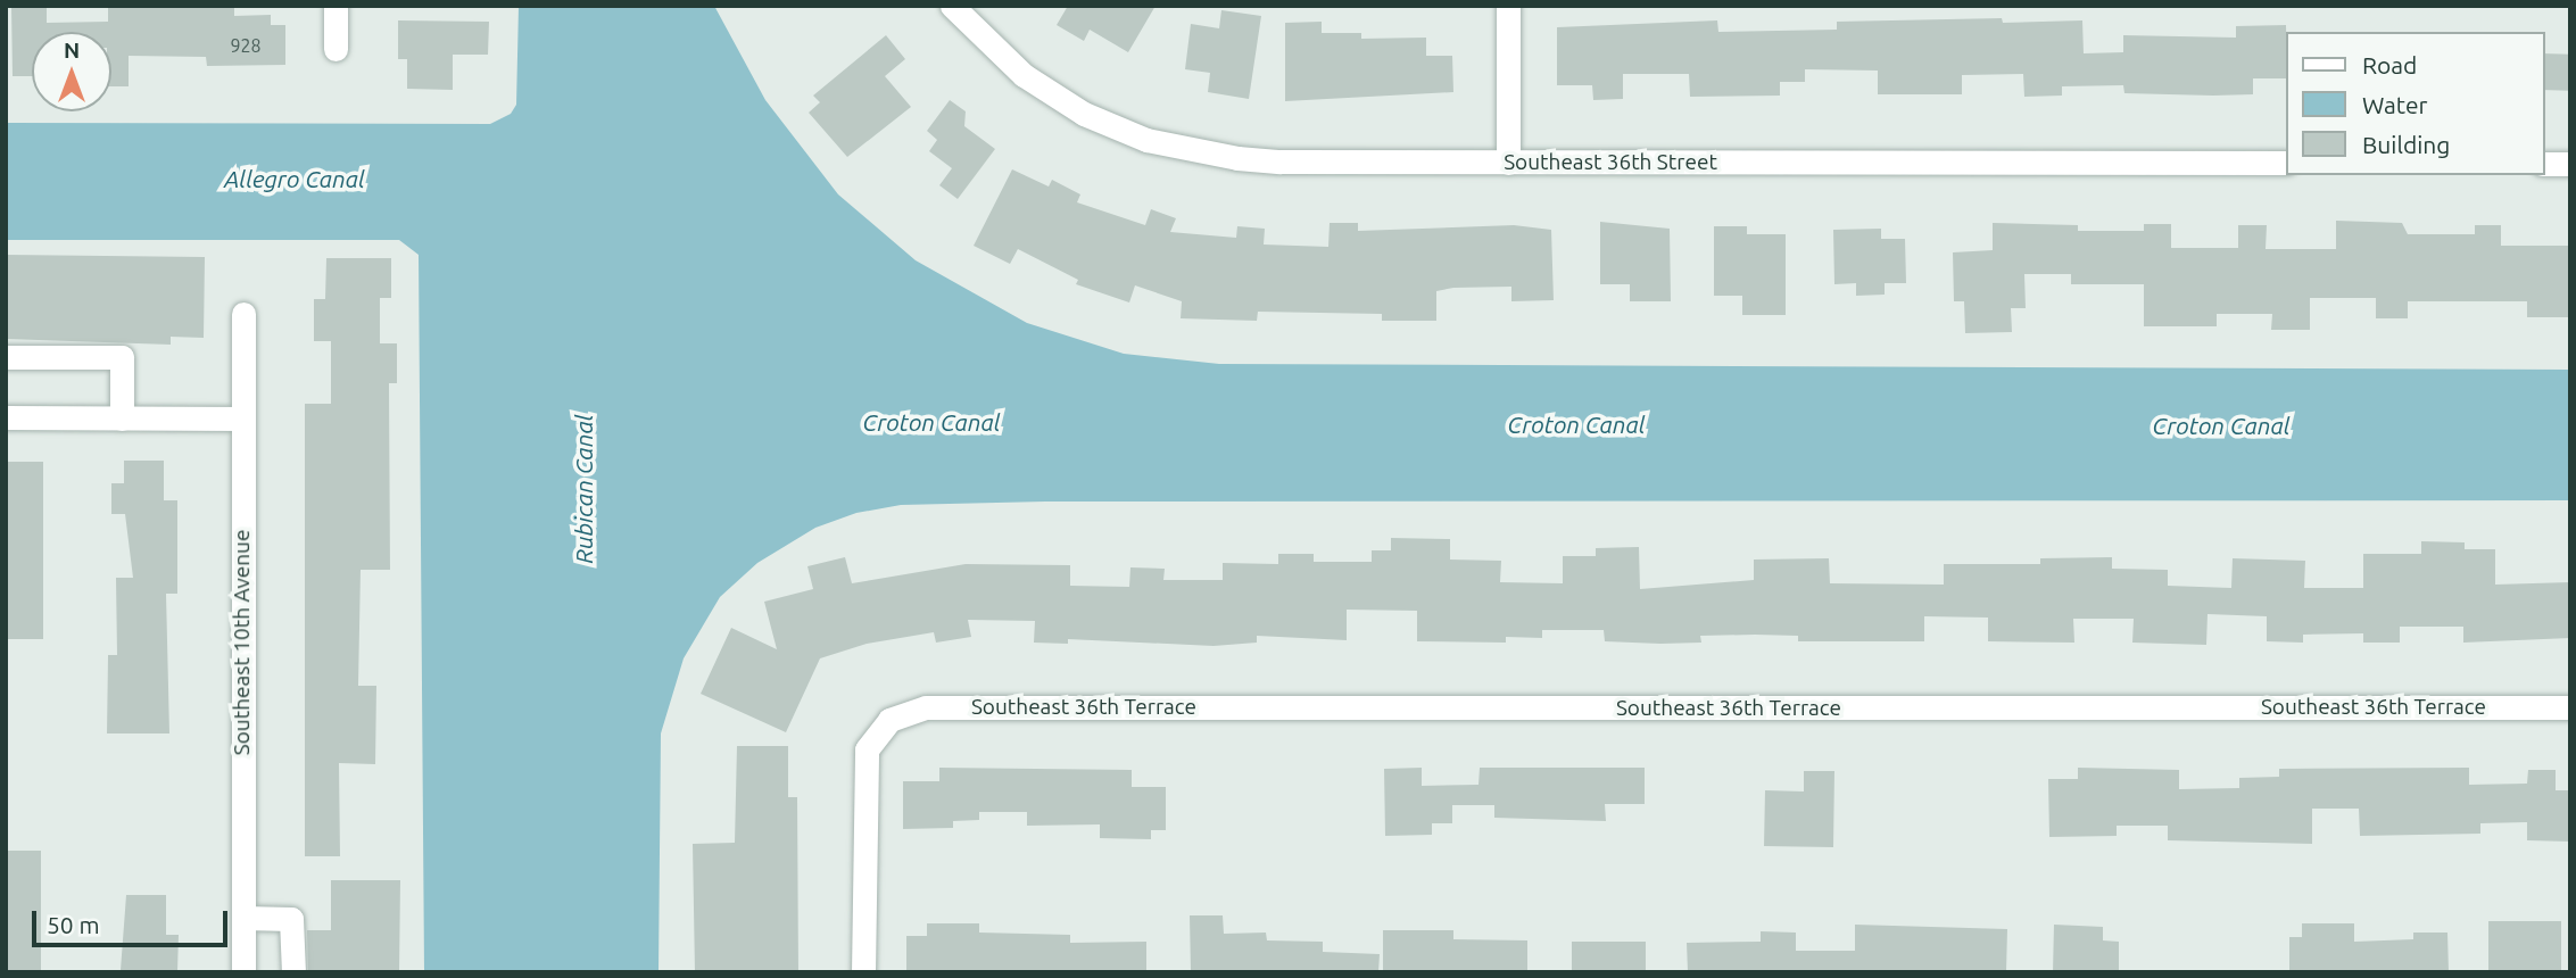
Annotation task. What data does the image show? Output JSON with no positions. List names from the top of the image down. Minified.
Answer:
{"streets":{"street":["Southeast 36th Street","Southeast 10th Avenue","Southeast 36th Terrace"]},"water":["Allegro Canal","Croton Canal","Rubican Canal"],"house_numbers":["928"],"legend":["Road","Water","Building"],"scale_bar":"50 m","north":"top"}
